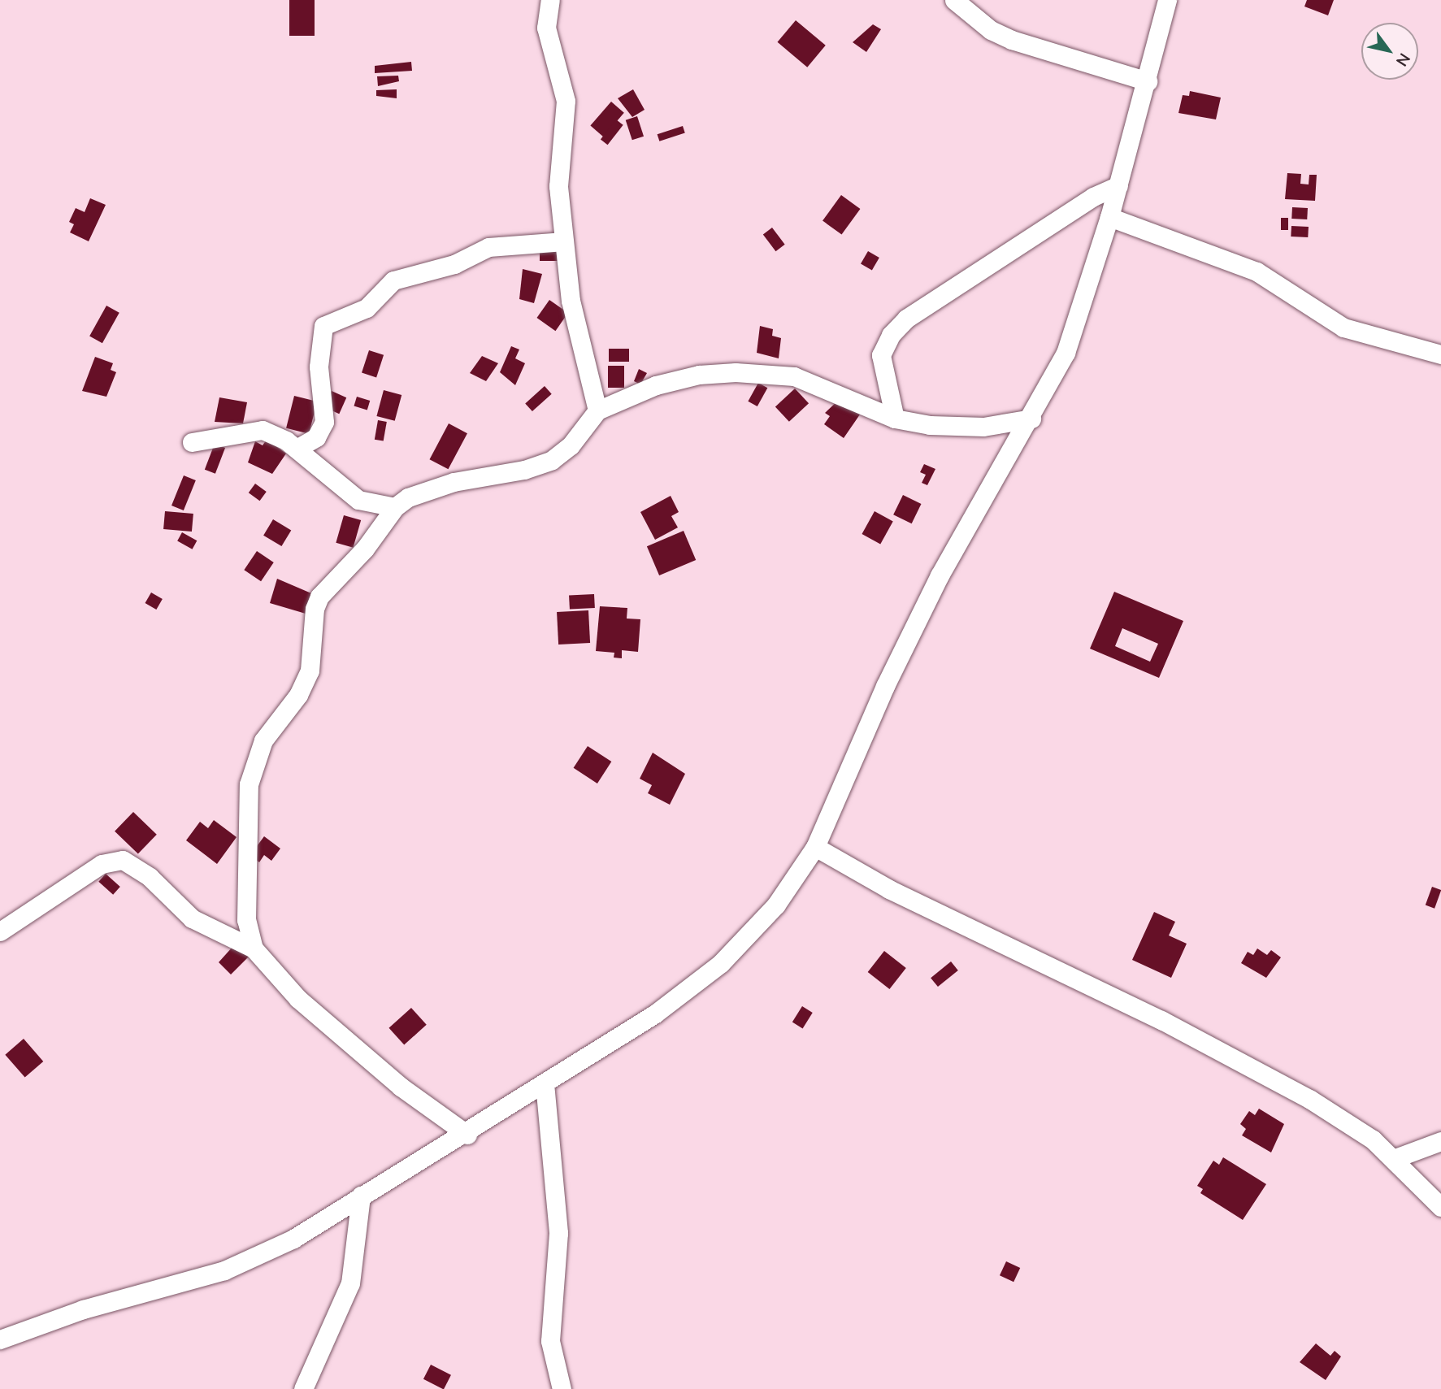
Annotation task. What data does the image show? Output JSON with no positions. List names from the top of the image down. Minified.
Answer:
{"north":"bottom right"}
